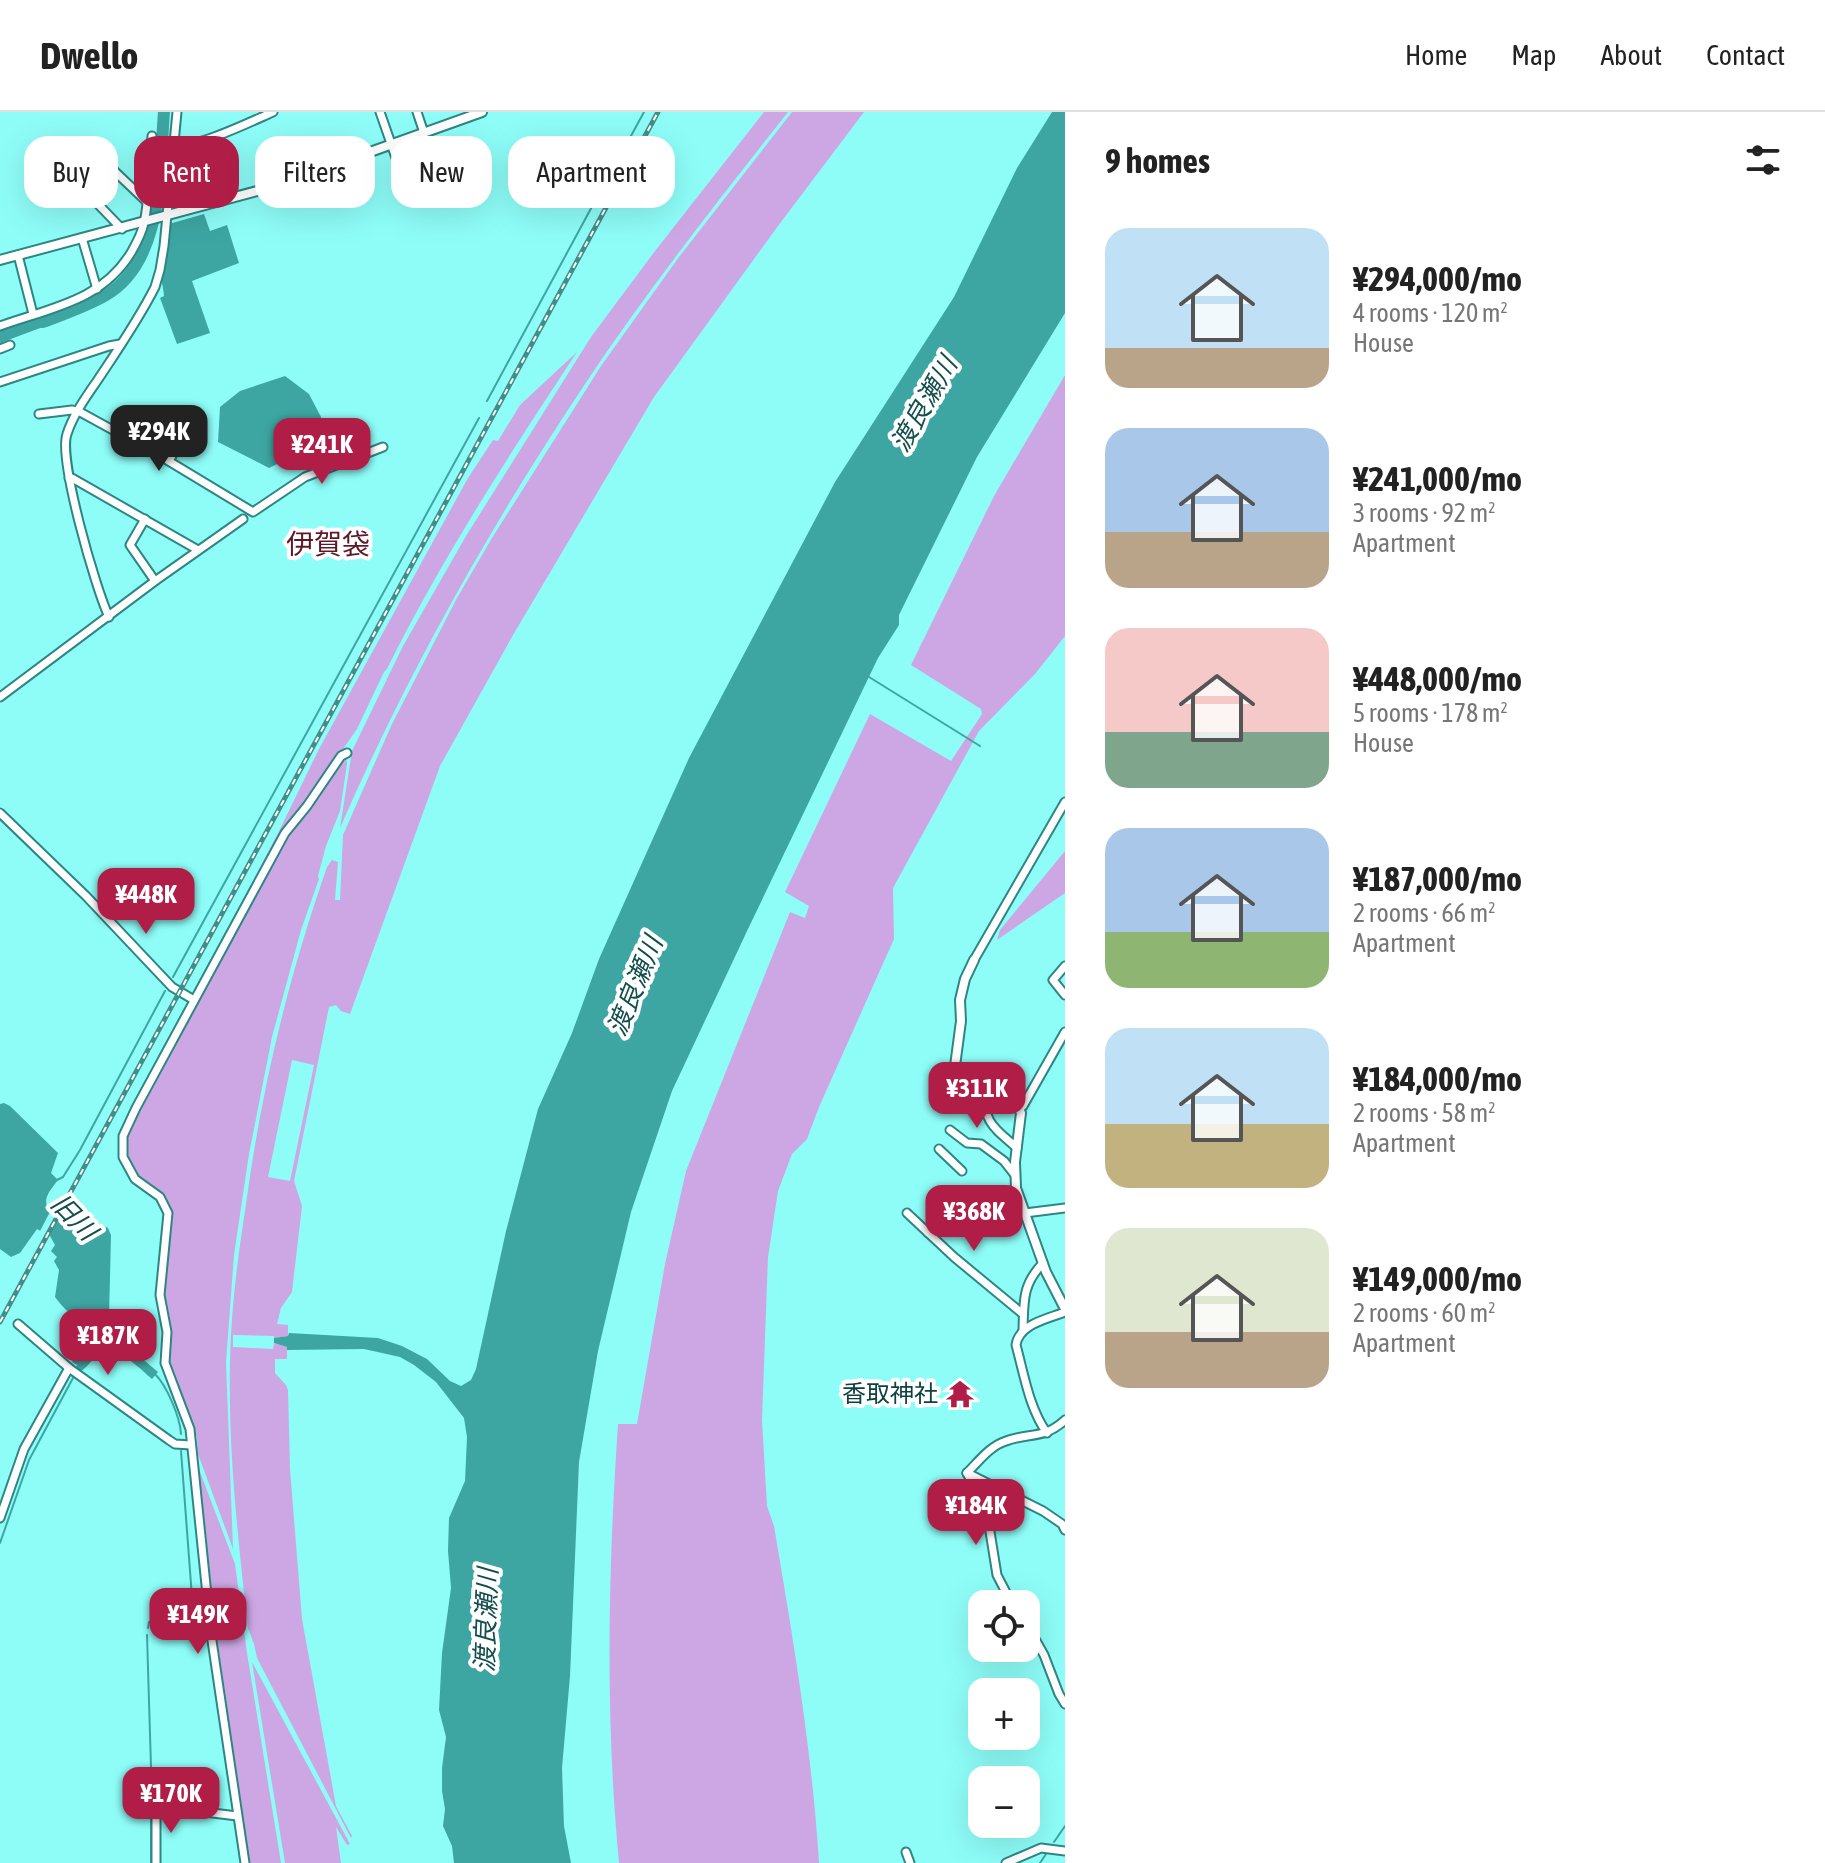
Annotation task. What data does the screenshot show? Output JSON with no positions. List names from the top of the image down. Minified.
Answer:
{"districts":["伊賀袋"],"water":["渡良瀬川","旧川"],"places":{"temple":["香取神社"]},"page":{"header":"Dwello","nav":["Home","Map","About","Contact"],"heading":"9 homes","chip":["Buy","Rent","Filters","New","Apartment"],"list":[{"name":"¥294,000/mo","note":"4 rooms · 120 m² · House"},{"name":"¥241,000/mo","note":"3 rooms · 92 m² · Apartment"},{"name":"¥448,000/mo","note":"5 rooms · 178 m² · House"},{"name":"¥187,000/mo","note":"2 rooms · 66 m² · Apartment"},{"name":"¥184,000/mo","note":"2 rooms · 58 m² · Apartment"},{"name":"¥149,000/mo","note":"2 rooms · 60 m² · Apartment"}],"price":["¥294K","¥241K","¥448K","¥311K","¥368K","¥187K","¥184K","¥149K","¥170K"],"map_buttons":["+","−"]}}
